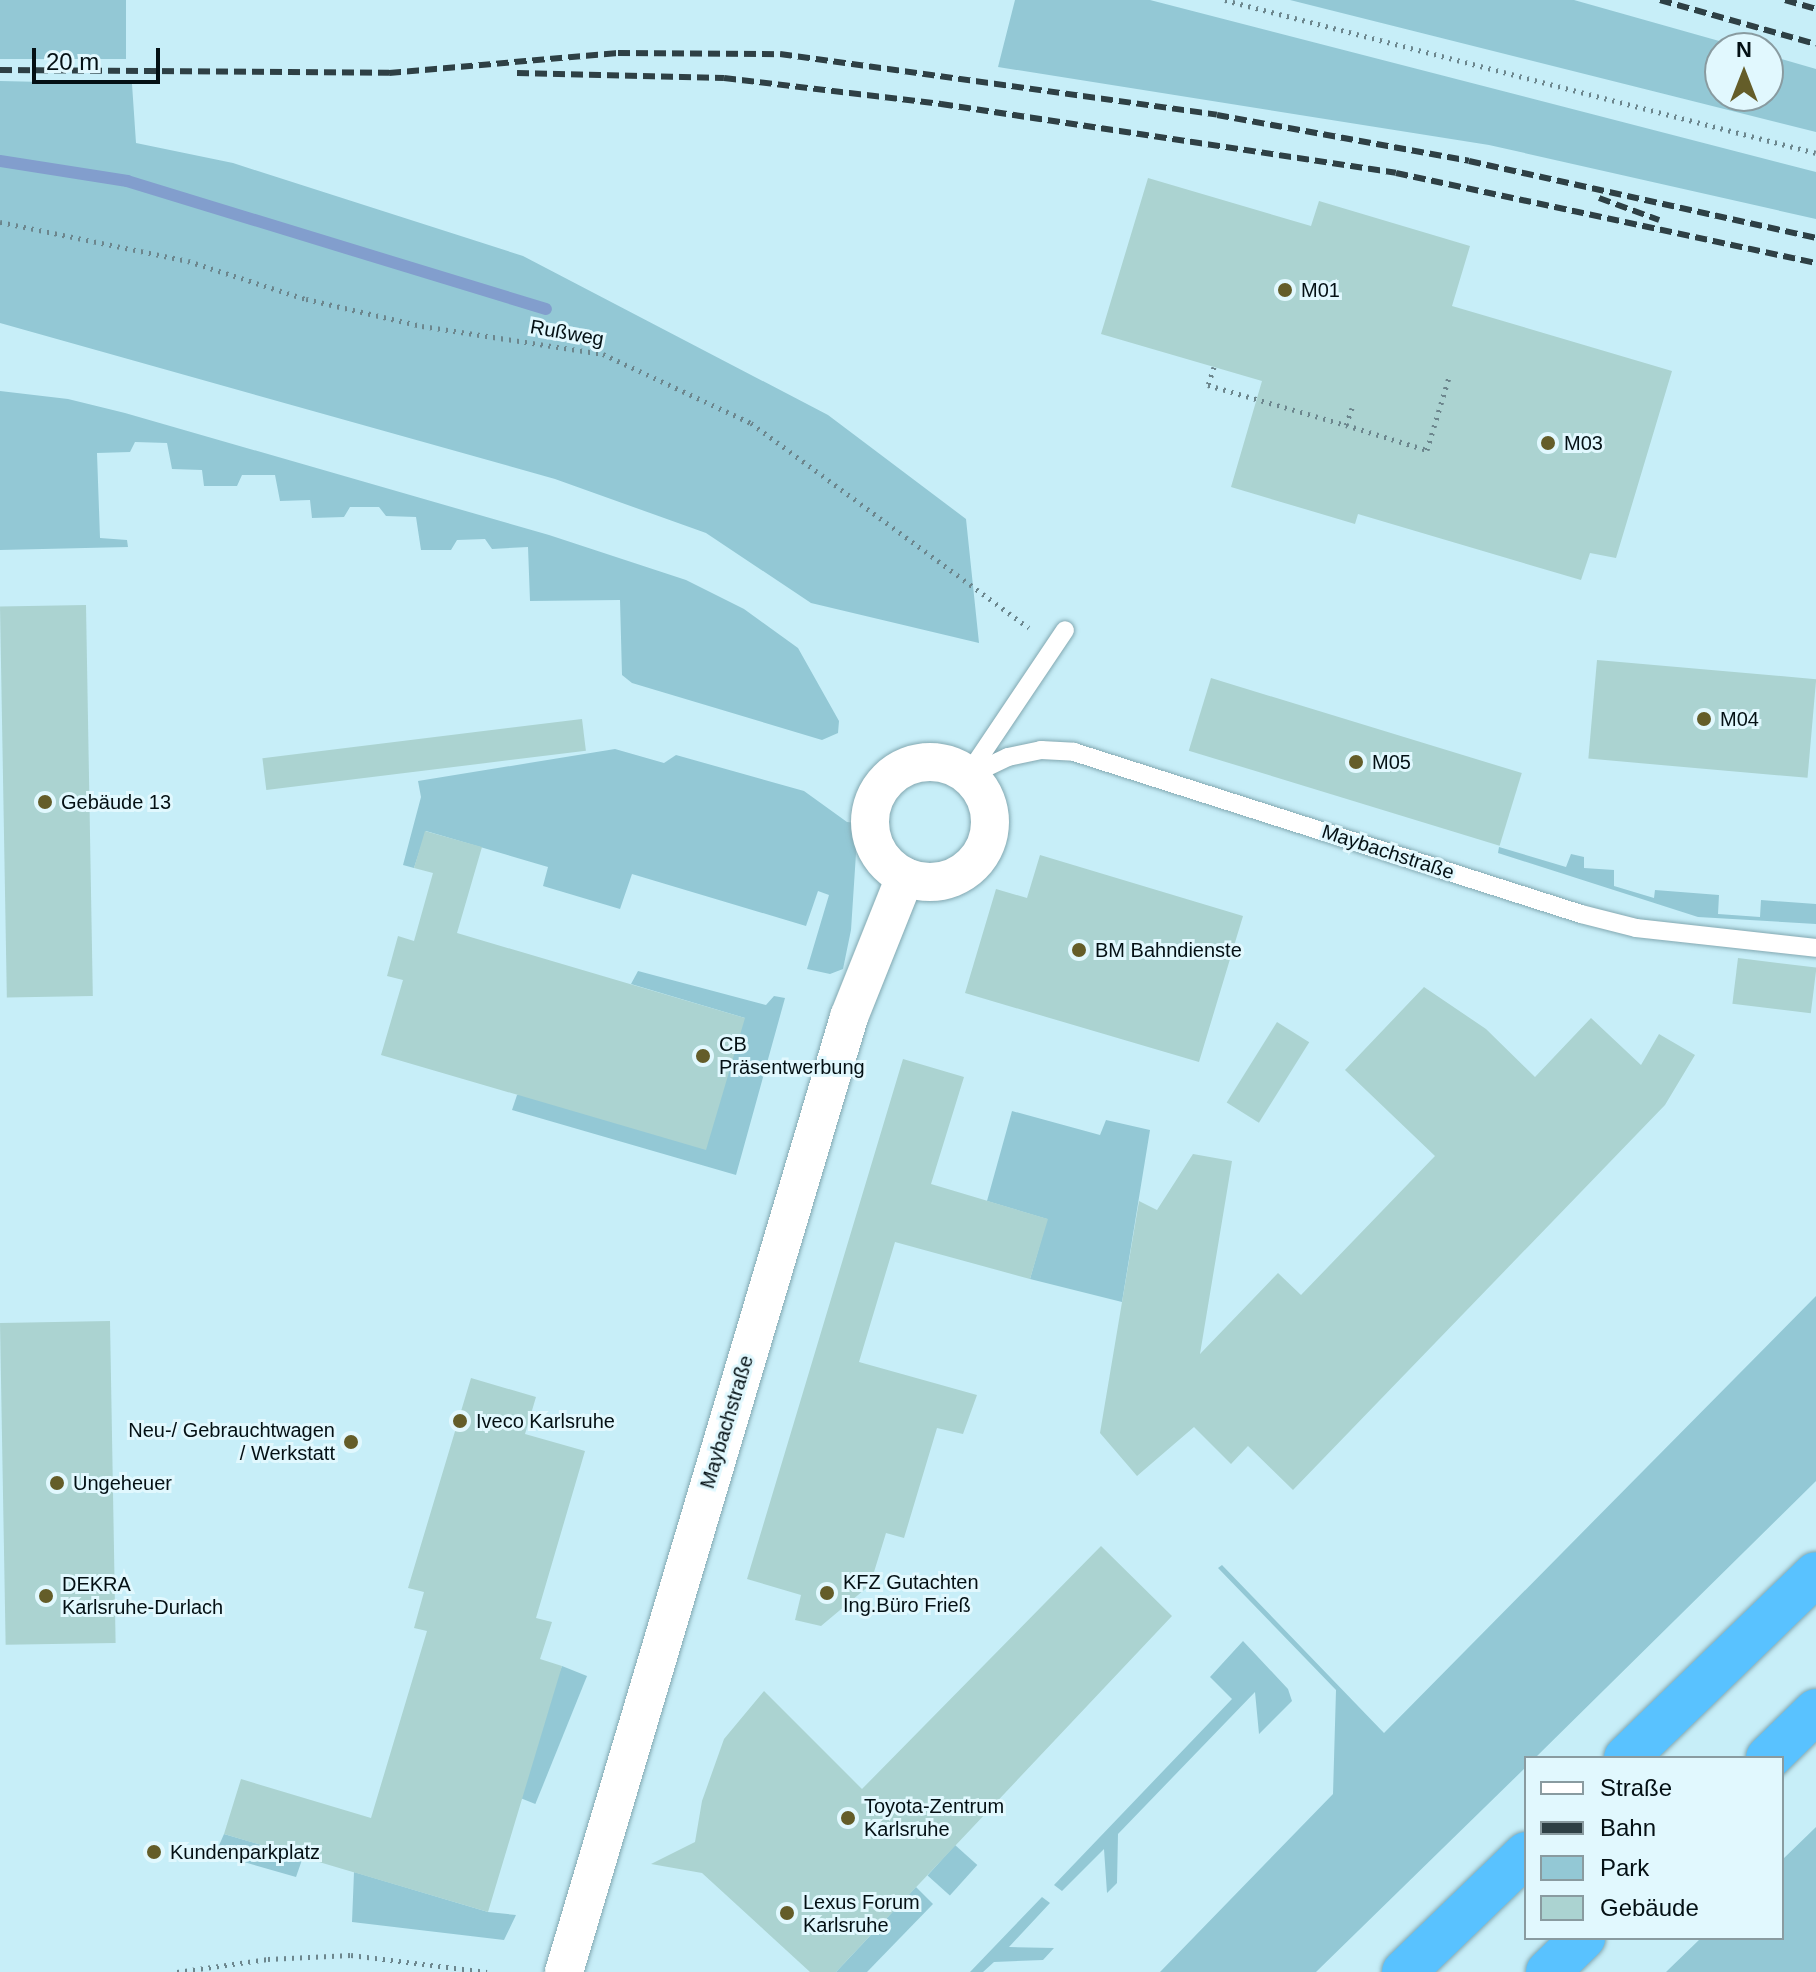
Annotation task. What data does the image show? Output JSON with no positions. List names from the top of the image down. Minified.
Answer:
{"streets":{"street":["Maybachstraße"],"path":["Rußweg"]},"places":["M01","M03","M04","M05","Gebäude 13","BM Bahndienste","CB Präsentwerbung","Iveco Karlsruhe","Neu-/ Gebrauchtwagen / Werkstatt","Ungeheuer","KFZ Gutachten Ing.Büro Frieß","DEKRA Karlsruhe-Durlach","Toyota-Zentrum Karlsruhe","Kundenparkplatz","Lexus Forum Karlsruhe"],"legend":["Straße","Bahn","Park","Gebäude"],"scale_bar":"20 m","north":"top"}
